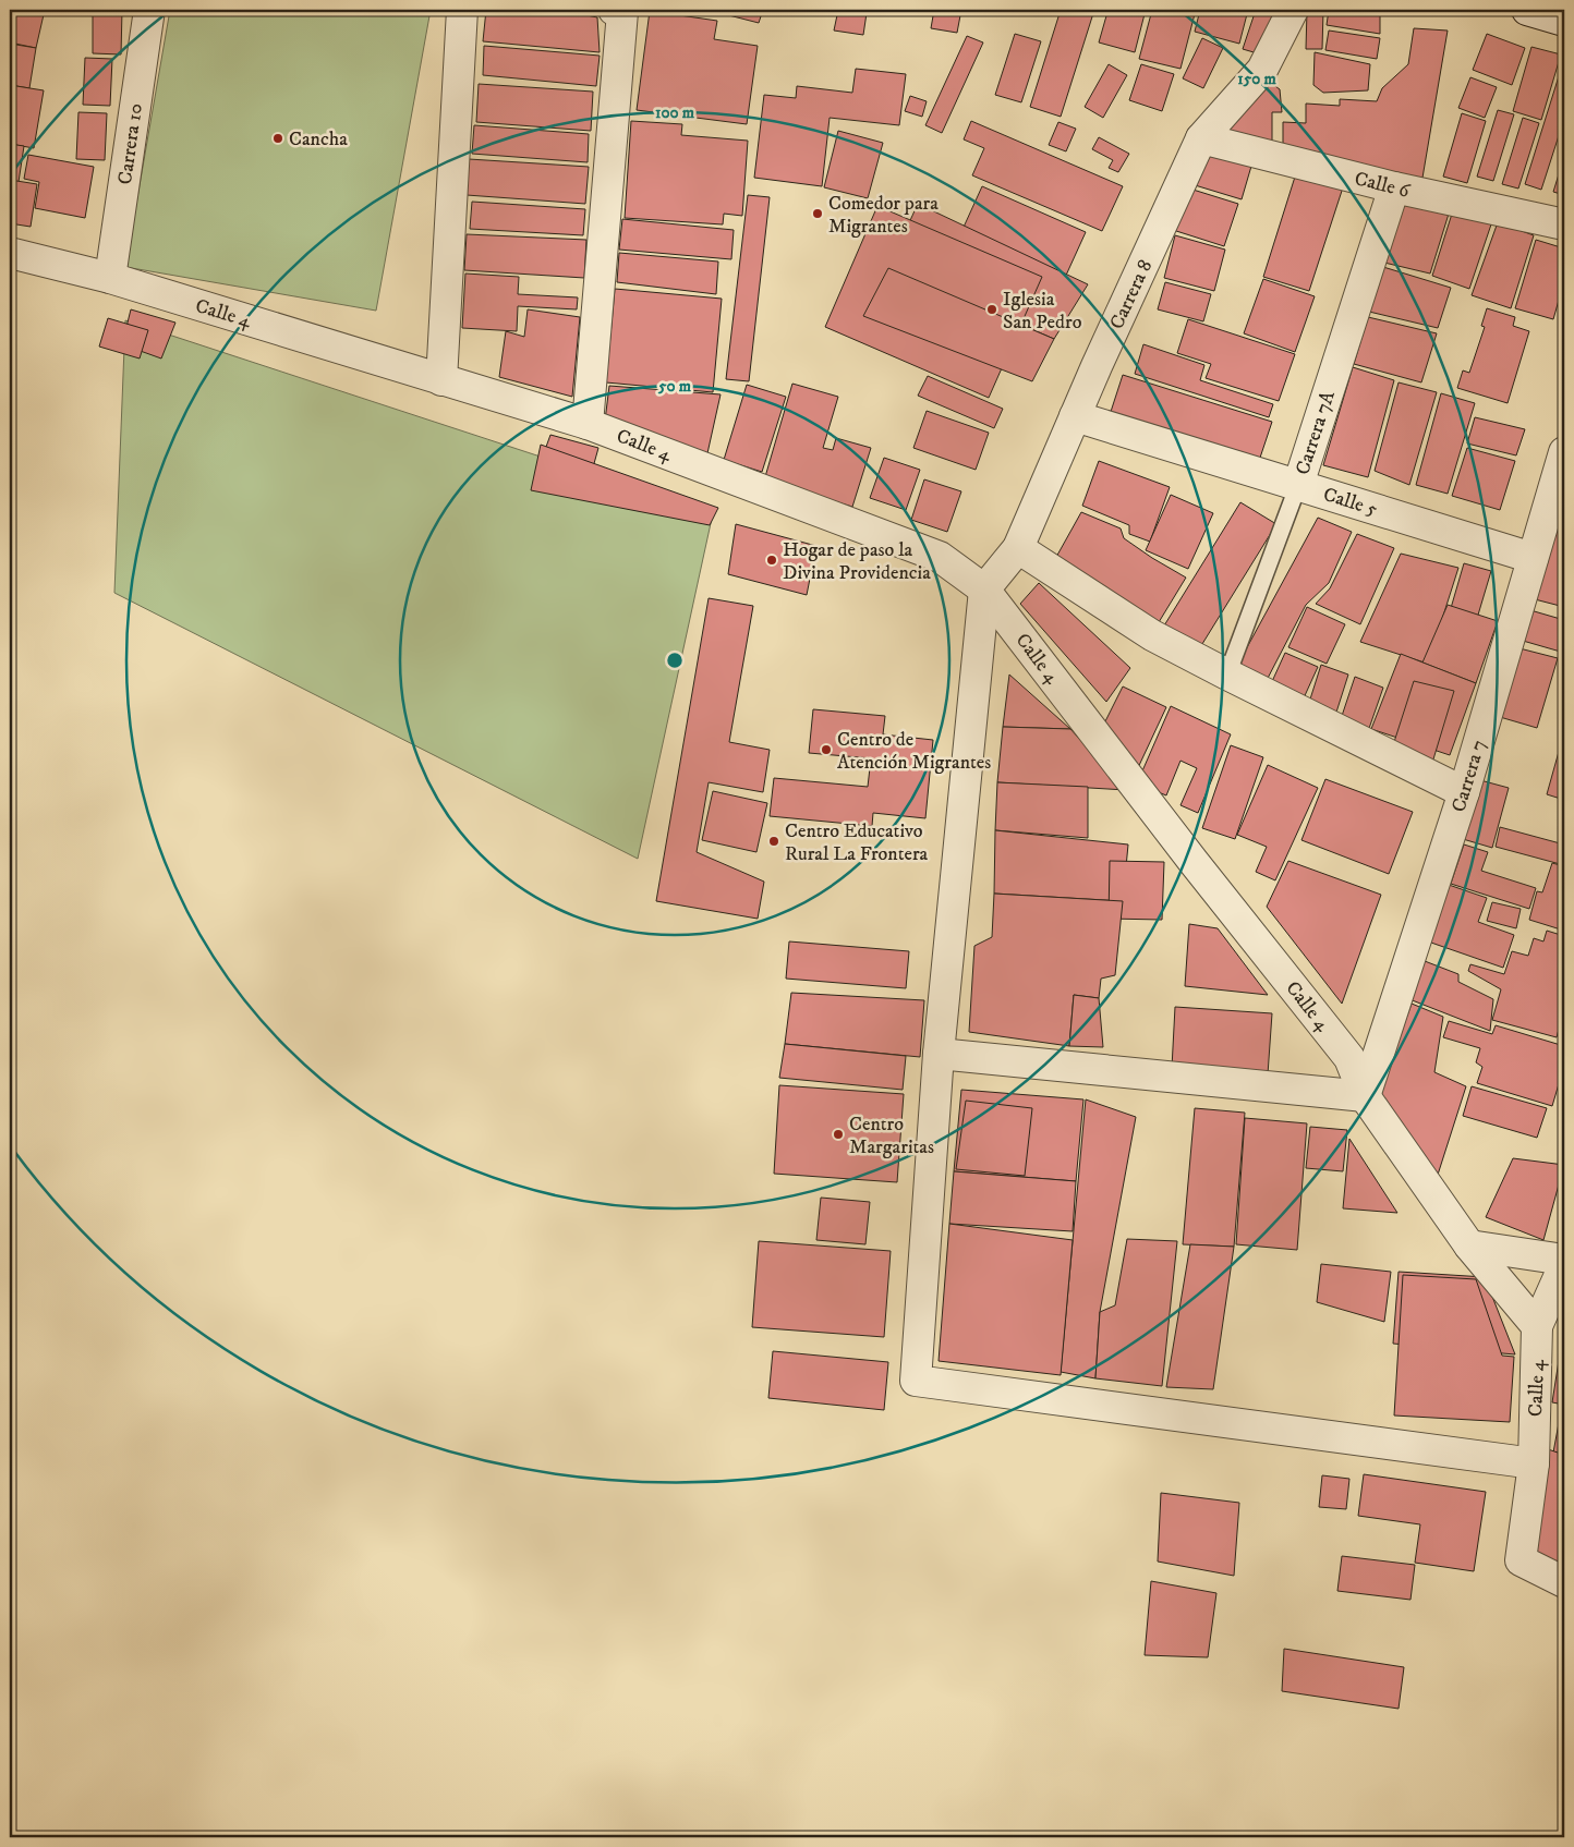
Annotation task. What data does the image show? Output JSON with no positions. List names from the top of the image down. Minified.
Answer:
{"streets":{"street":["Carrera 10","Calle 6","Carrera 8","Calle 4","Carrera 7A","Calle 5","Carrera 7"]},"crossings":[["Carrera 10","Calle 4"],["Calle 6","Carrera 8"],["Calle 6","Carrera 7A"],["Carrera 8","Calle 4"],["Carrera 8","Calle 5"],["Calle 4","Carrera 7"],["Carrera 7A","Calle 5"],["Calle 5","Carrera 7"]],"places":["Cancha","Comedor para Migrantes","Iglesia San Pedro","Hogar de paso la Divina Providencia","Centro de Atención Migrantes","Centro Educativo Rural La Frontera","Centro Margaritas"],"rings":["150 m","100 m","50 m"]}
